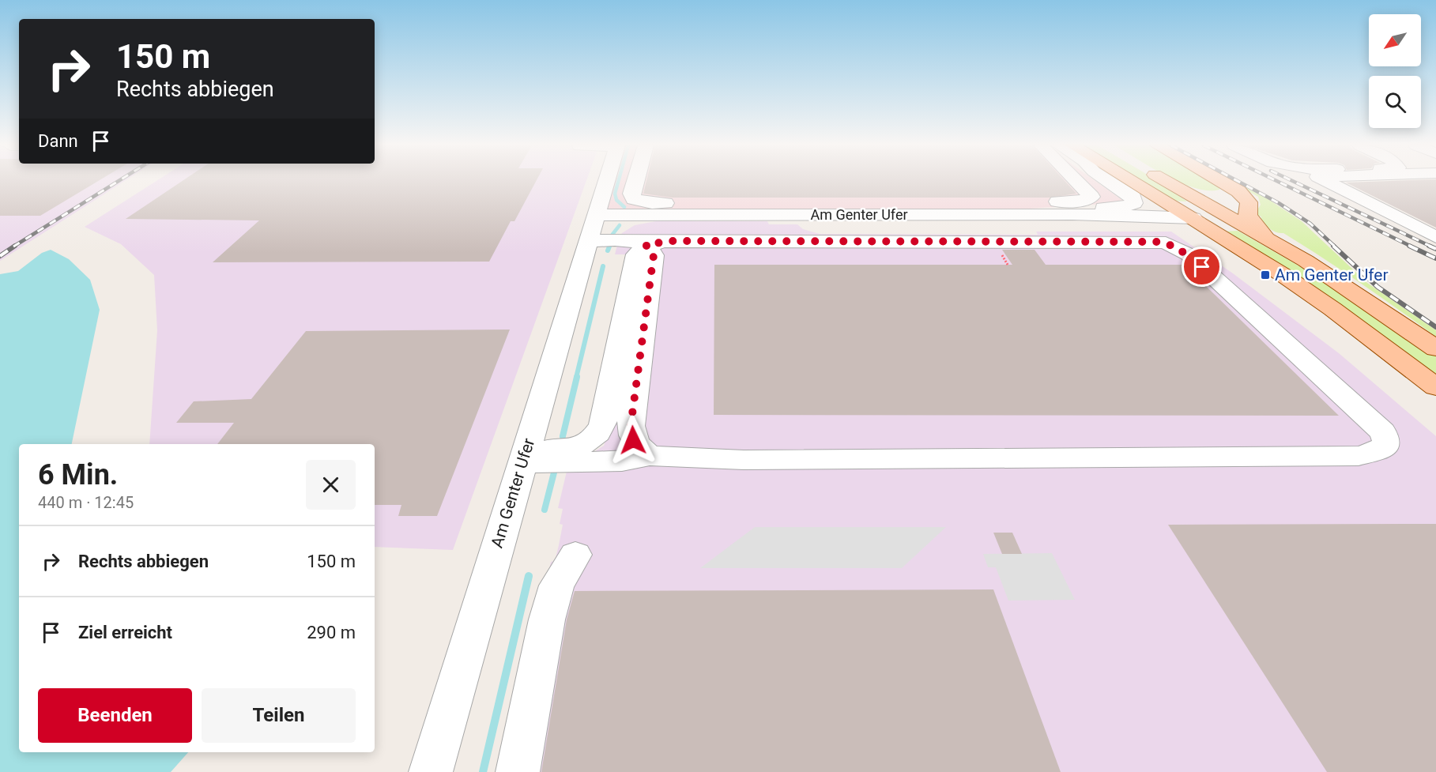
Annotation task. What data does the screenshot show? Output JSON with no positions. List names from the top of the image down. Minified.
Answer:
{"streets":{"street":["Am Genter Ufer"]},"places":{"transit":["Am Genter Ufer"]},"north":"bottom left","page":{"turn":["150 m","Rechts abbiegen"],"then":"Dann","heading":["6 Min.","440 m · 12:45"],"list":[{"name":"Rechts abbiegen","value":"150 m"},{"name":"Ziel erreicht","value":"290 m"}],"buttons":["Beenden","Teilen"]}}
